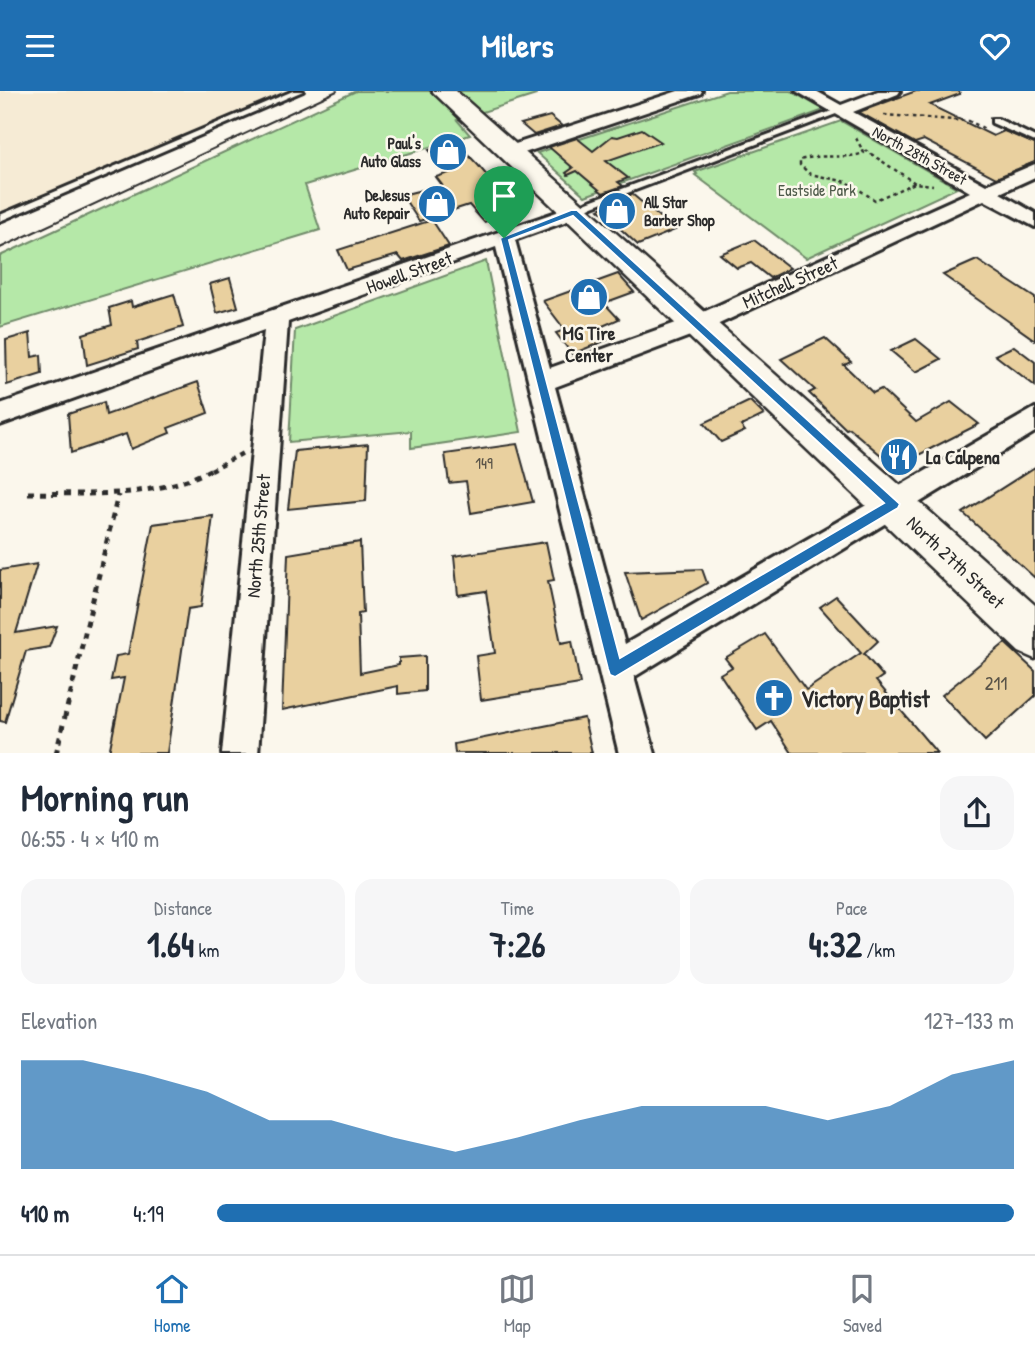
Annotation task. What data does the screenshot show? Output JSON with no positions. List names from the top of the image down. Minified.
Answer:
{"streets":{"main road":["North 27th Street"],"street":["North 28th Street","Howell Street","Mitchell Street","North 25th Street"]},"crossings":[["North 28th Street","Howell Street"],["North 28th Street","Mitchell Street"],["Howell Street","North 25th Street"],["Howell Street","North 27th Street"],["Mitchell Street","North 27th Street"]],"parks":["Eastside Park"],"places":{"shop":["Paul's Auto Glass","DeJesus Auto Repair","All Star Barber Shop","MG Tire Center"],"restaurant":["La Calpena"],"church":["Victory Baptist"]},"house_numbers":["149","211"],"page":{"header":"Milers","heading":["Morning run","06:55 · 4 × 410 m"],"stats":[["Distance","1.64 km"],["Time","7:26"],["Pace","4:32 /km"]],"chart":["Elevation","127–133 m"],"list":[{"name":"410 m","note":"4:19"}],"tabs":["Home","Map","Saved"]}}
